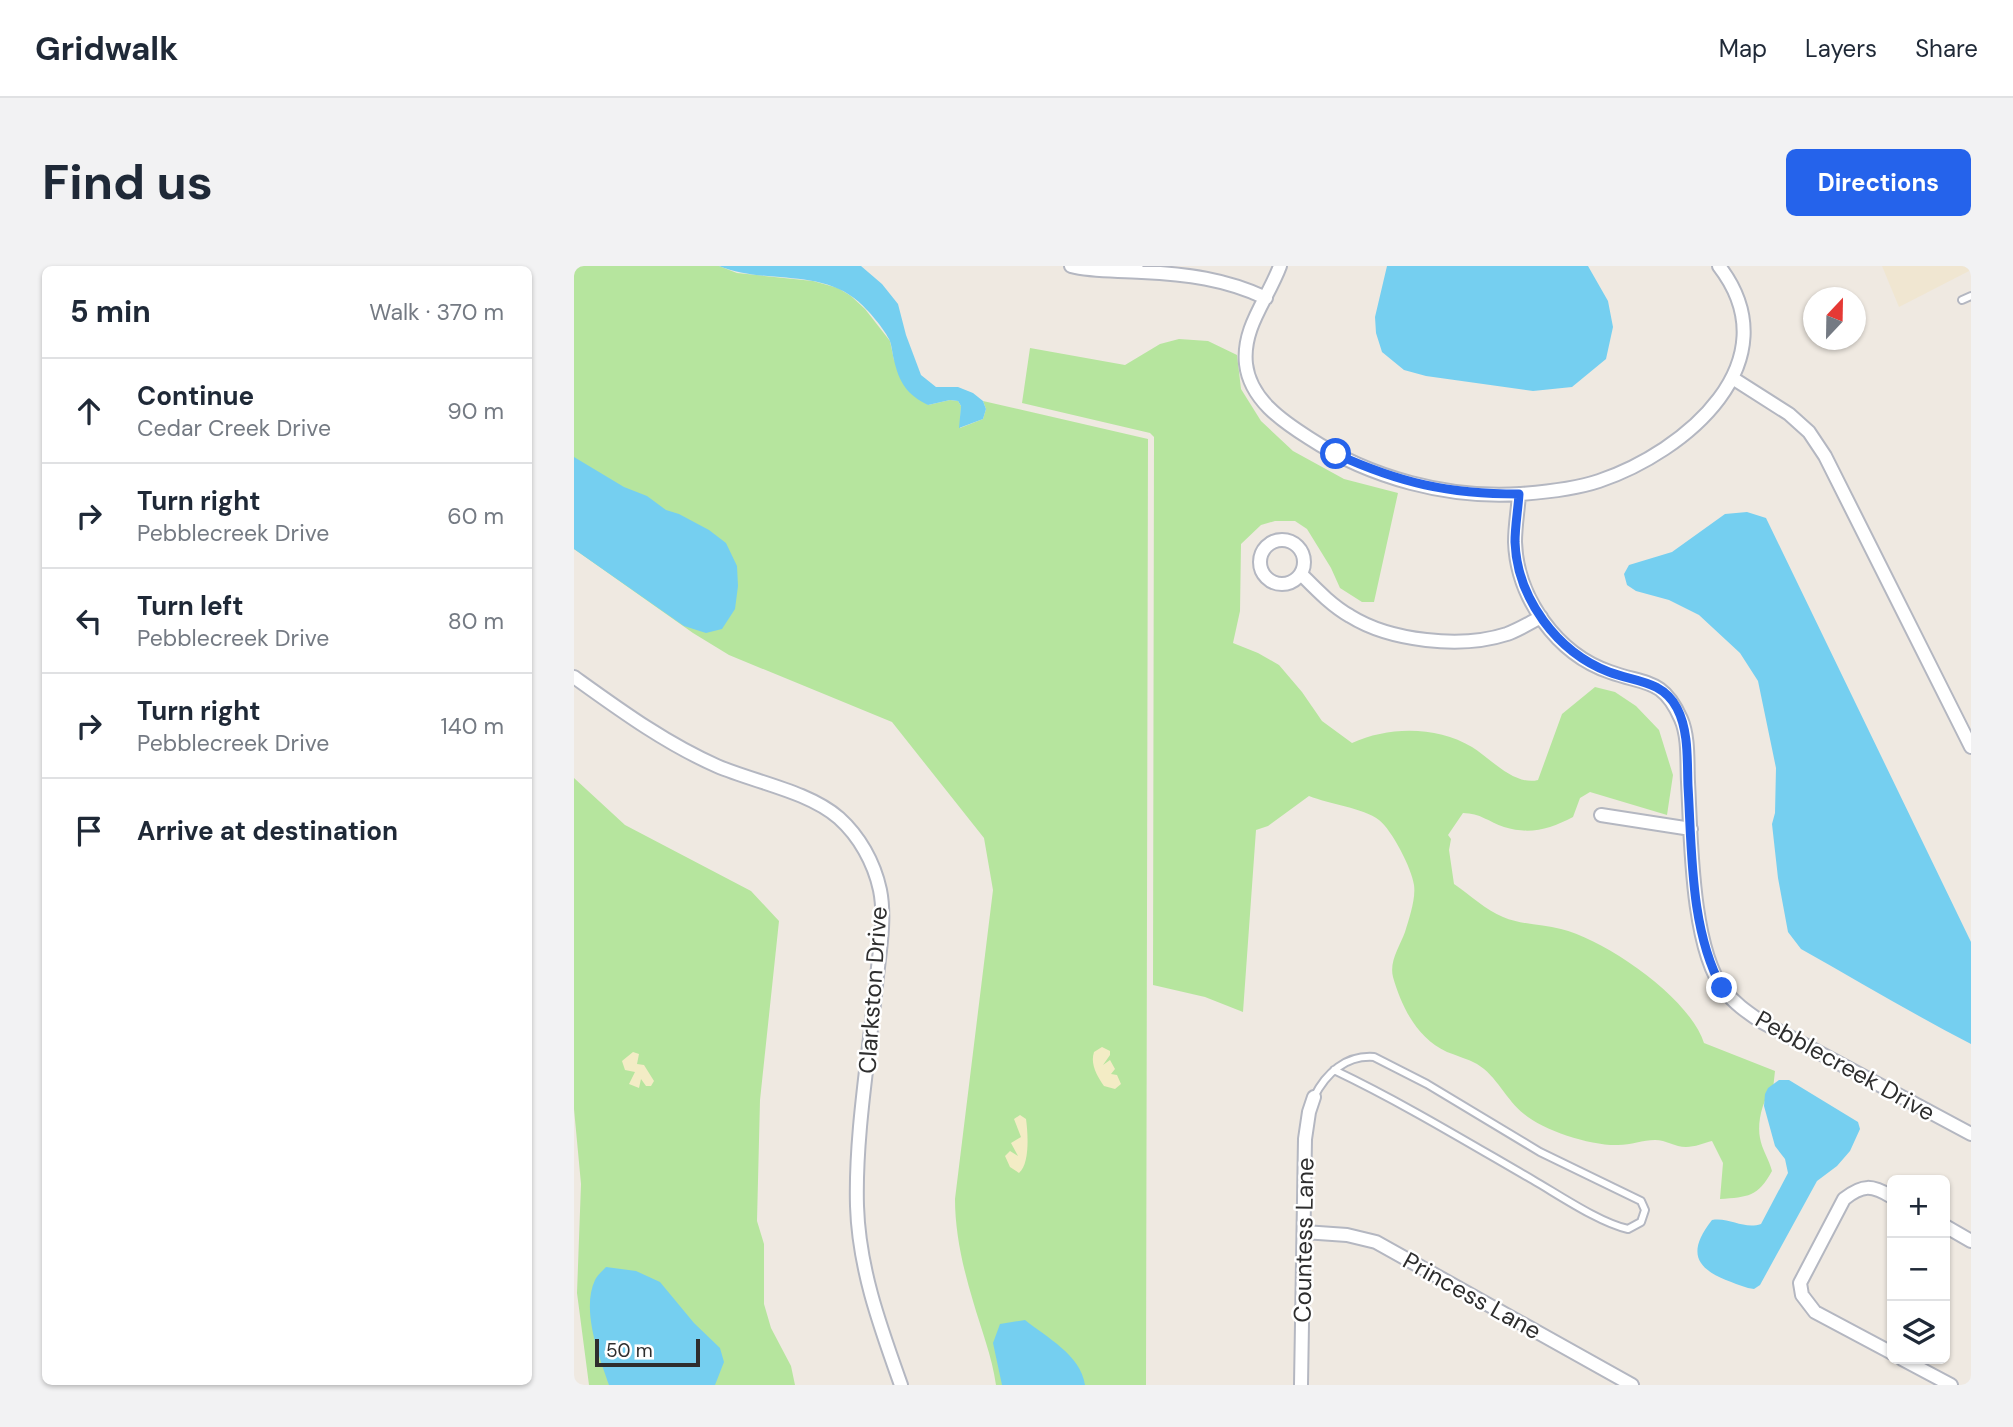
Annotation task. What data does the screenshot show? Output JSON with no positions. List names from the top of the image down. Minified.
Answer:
{"streets":{"street":["Clarkston Drive","Pebblecreek Drive","Countess Lane","Princess Lane"]},"crossings":[["Countess Lane","Princess Lane"]],"scale_bar":"50 m","north":"top","page":{"header":"Gridwalk","nav":["Map","Layers","Share"],"buttons":"Directions","title":"Find us","heading":["5 min","Walk · 370 m"],"list":[["Continue","Cedar Creek Drive","90 m"],["Turn right","Pebblecreek Drive","60 m"],["Turn left","Pebblecreek Drive","80 m"],["Turn right","Pebblecreek Drive","140 m"],"Arrive at destination"],"map_buttons":["+","−"],"scale":"50 m"}}
